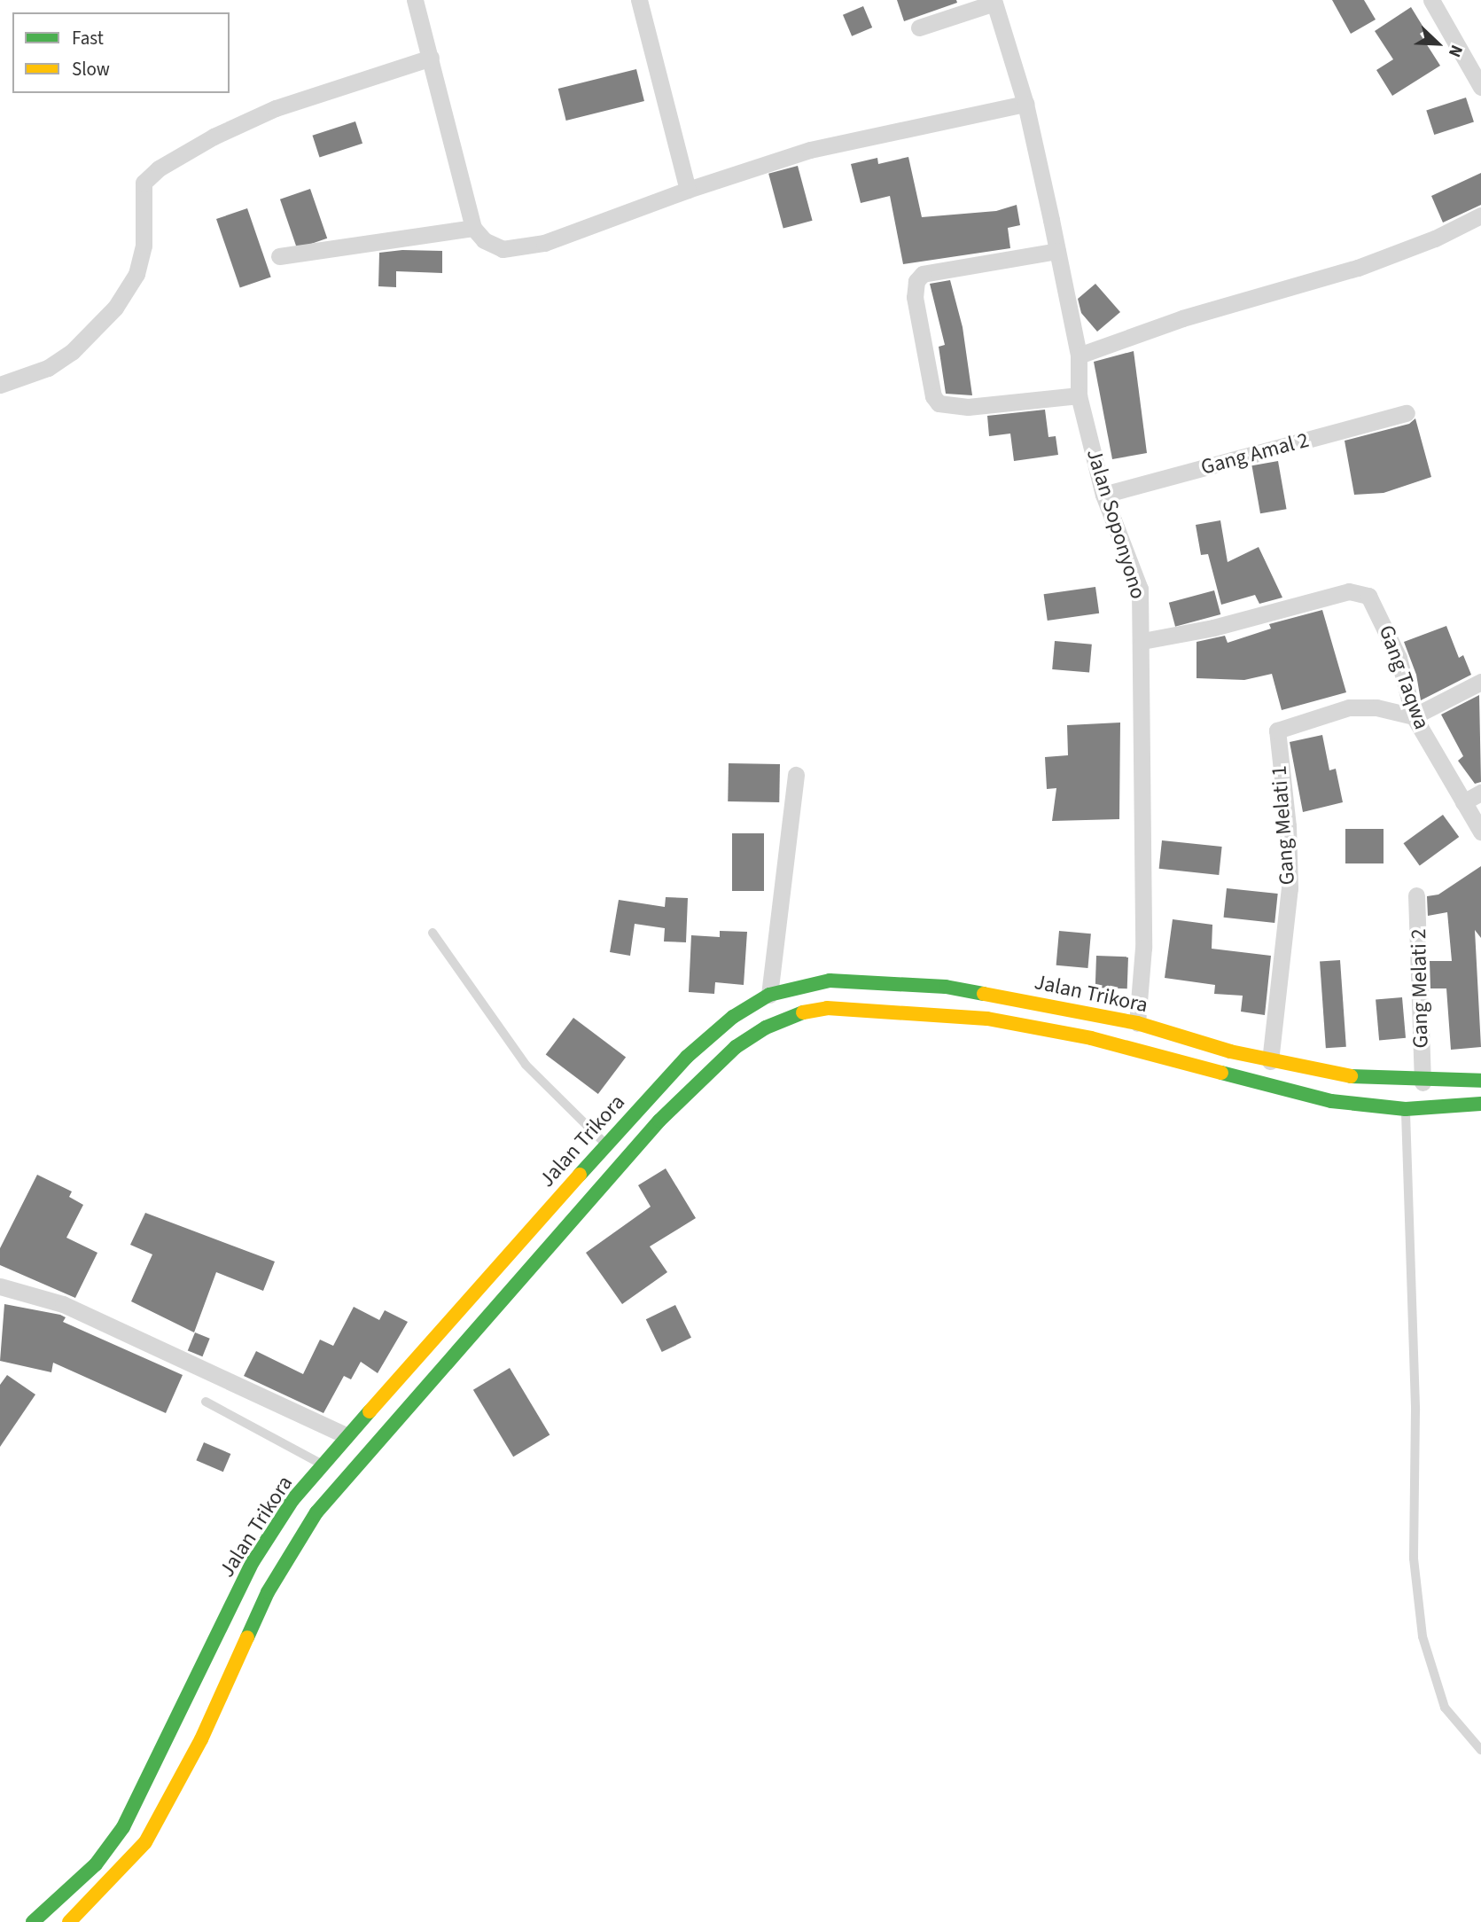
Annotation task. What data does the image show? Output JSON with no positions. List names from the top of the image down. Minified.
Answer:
{"streets":{"main road":["Jalan Trikora"],"street":["Gang Amal 2","Jalan Soponyono","Gang Taqwa","Gang Melati 1","Gang Melati 2"]},"crossings":[["Gang Amal 2","Jalan Soponyono"],["Jalan Soponyono","Gang Taqwa"],["Jalan Soponyono","Jalan Trikora"],["Gang Taqwa","Gang Melati 1"],["Gang Melati 1","Jalan Trikora"],["Gang Melati 2","Jalan Trikora"]],"legend":["Fast","Slow"],"north":"bottom right"}
